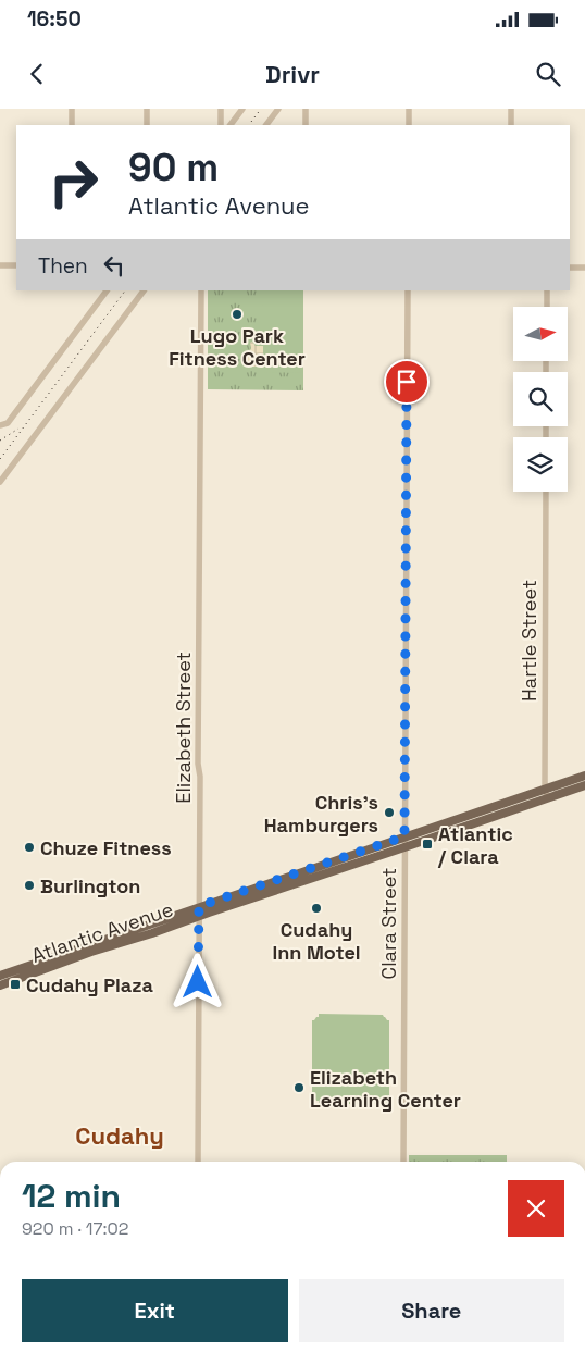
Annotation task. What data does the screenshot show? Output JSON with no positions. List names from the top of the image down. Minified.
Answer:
{"streets":{"main road":["Atlantic Avenue"],"street":["Hartle Street","Elizabeth Street","Clara Street"]},"crossings":[["Hartle Street","Atlantic Avenue"],["Elizabeth Street","Atlantic Avenue"],["Clara Street","Atlantic Avenue"]],"districts":["Cudahy"],"places":{"other":["Lugo Park Fitness Center","Chris's Hamburgers","Chuze Fitness","Burlington","Cudahy Inn Motel","Elizabeth Learning Center"],"transit":["Atlantic / Clara","Cudahy Plaza"]},"north":"right","page":{"status":"16:50","header":"Drivr","turn":["90 m","Atlantic Avenue"],"then":"Then","heading":["12 min","920 m · 17:02"],"buttons":["Exit","Share"]}}
